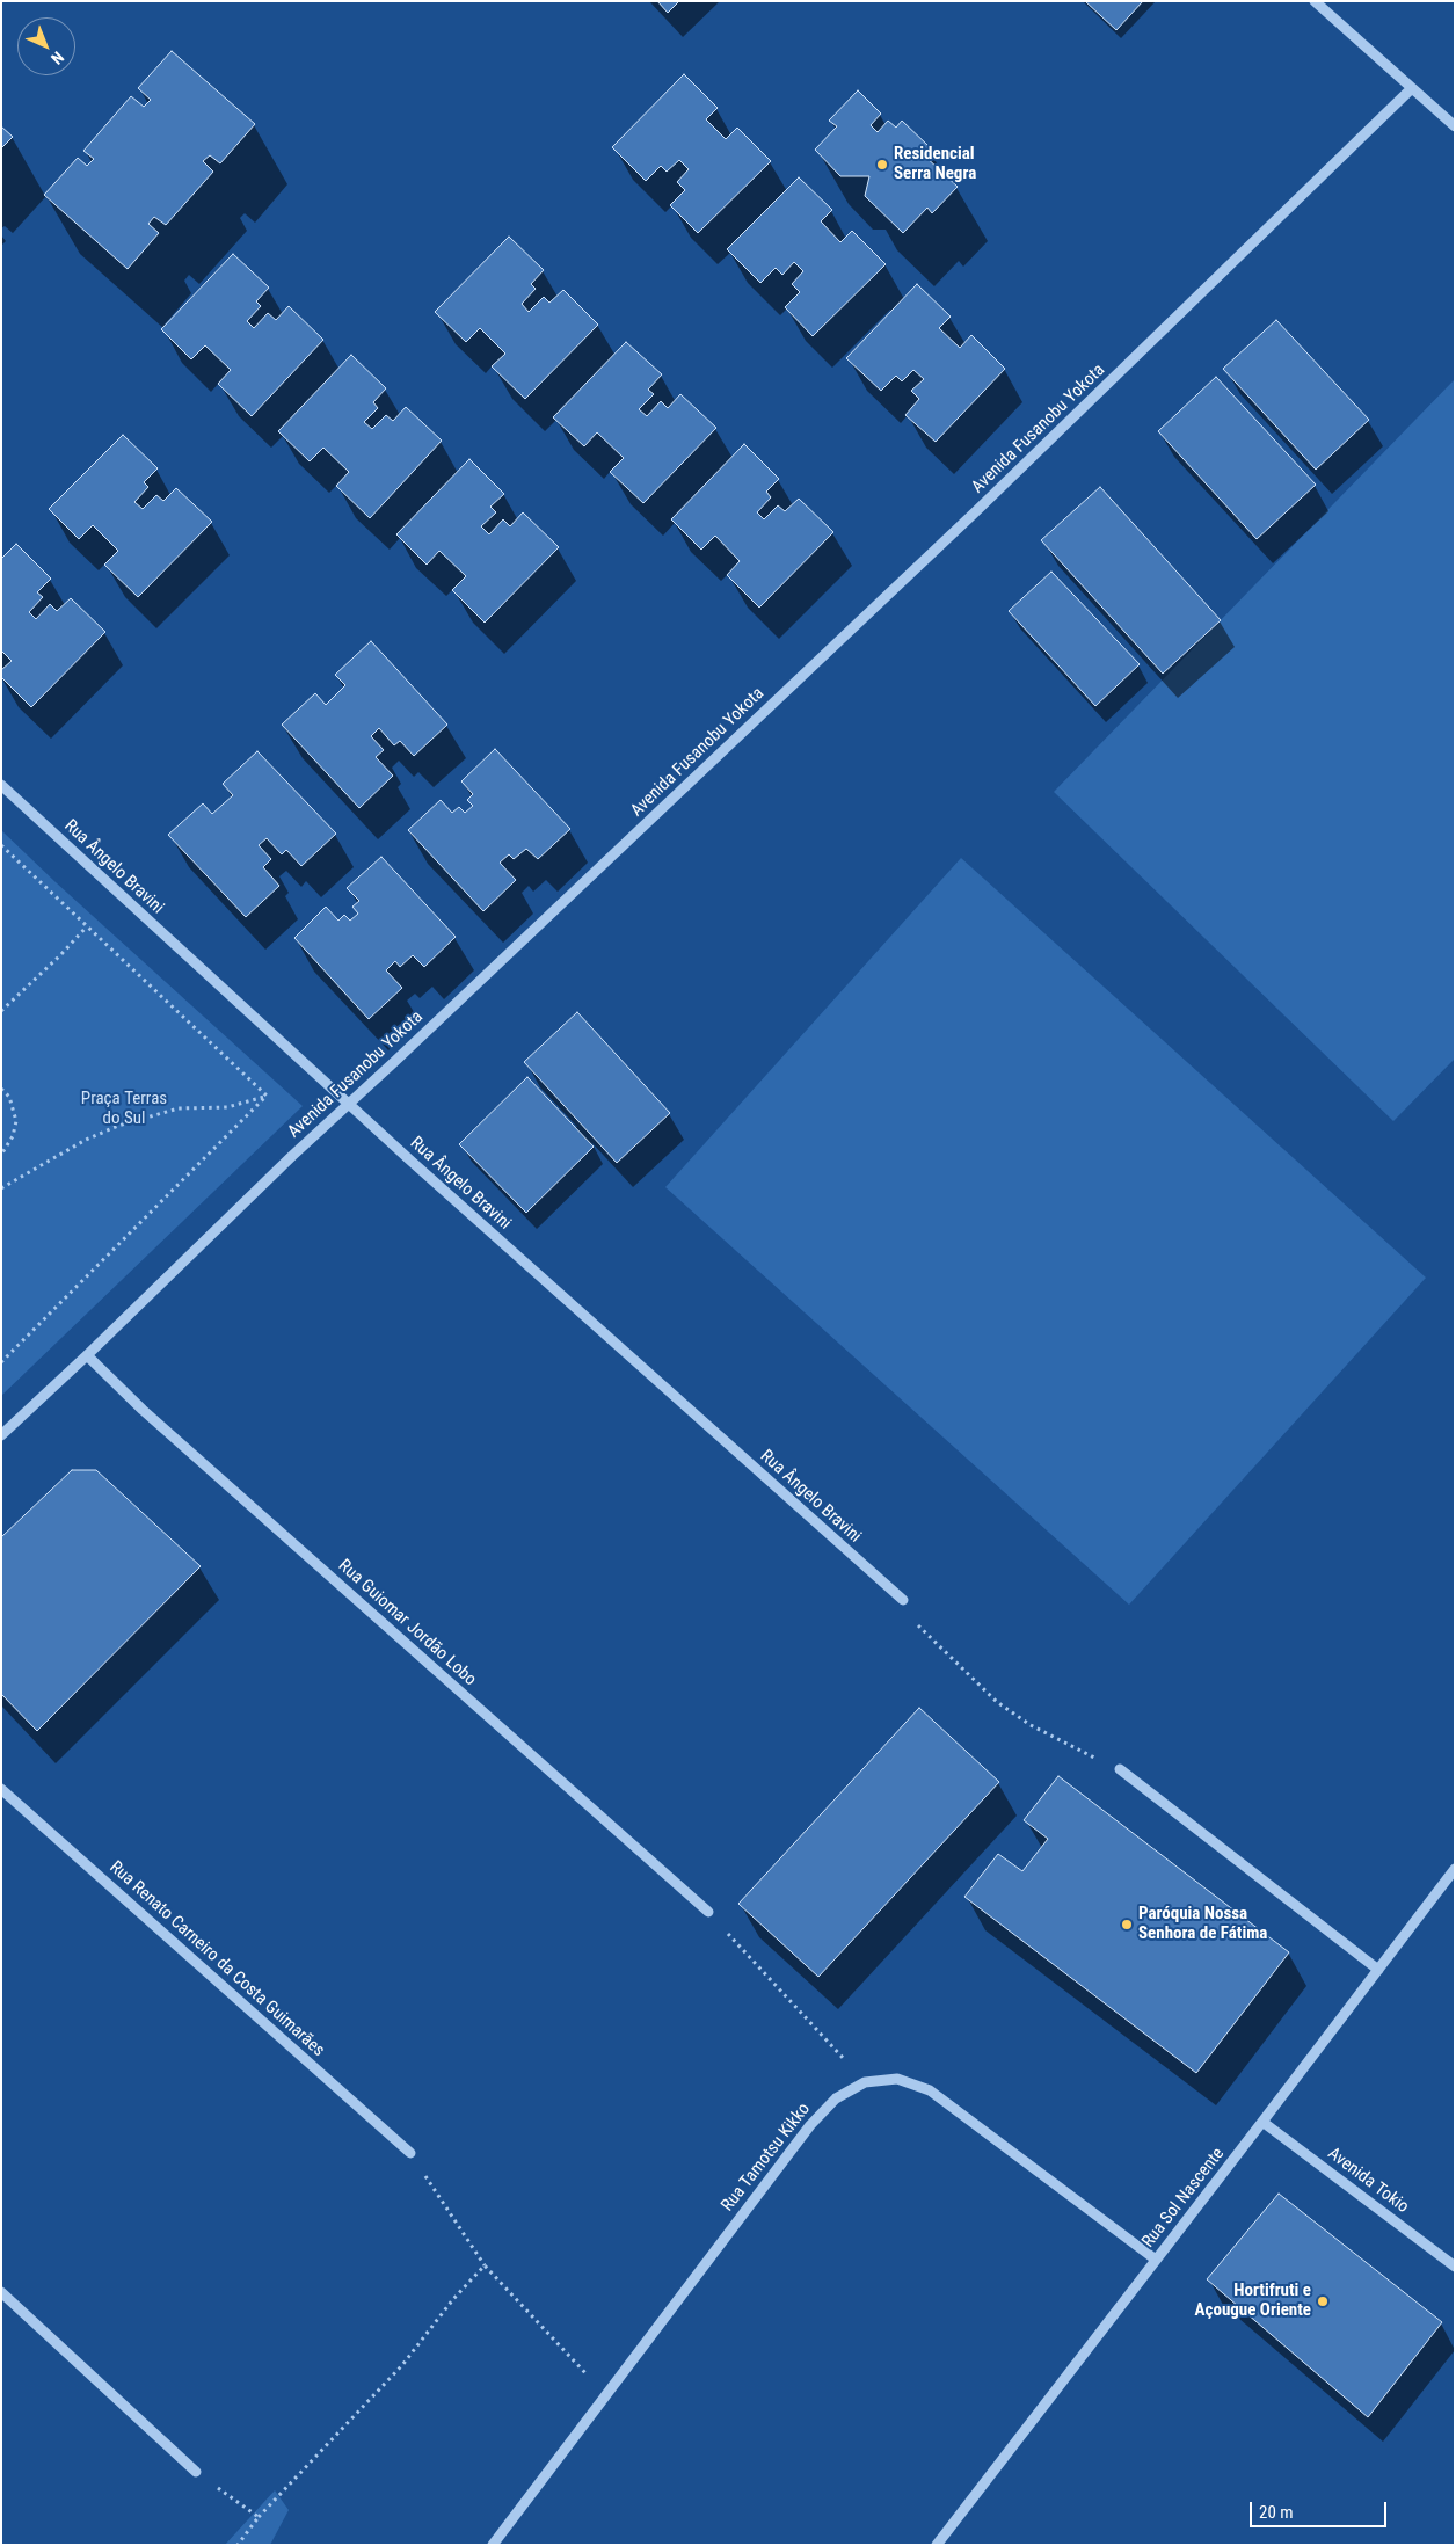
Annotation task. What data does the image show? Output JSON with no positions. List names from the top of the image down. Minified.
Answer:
{"streets":{"street":["Avenida Fusanobu Yokota","Rua Ângelo Bravini","Rua Guiomar Jordão Lobo","Rua Renato Carneiro da Costa Guimarães","Rua Tamotsu Kikko","Avenida Tokio","Rua Sol Nascente"]},"crossings":[["Avenida Fusanobu Yokota","Rua Ângelo Bravini"],["Avenida Fusanobu Yokota","Rua Guiomar Jordão Lobo"],["Rua Tamotsu Kikko","Rua Sol Nascente"],["Avenida Tokio","Rua Sol Nascente"]],"parks":["Praça Terras do Sul"],"places":["Residencial Serra Negra","Paróquia Nossa Senhora de Fátima","Hortifruti e Açougue Oriente"],"scale_bar":"20 m","north":"bottom right"}
